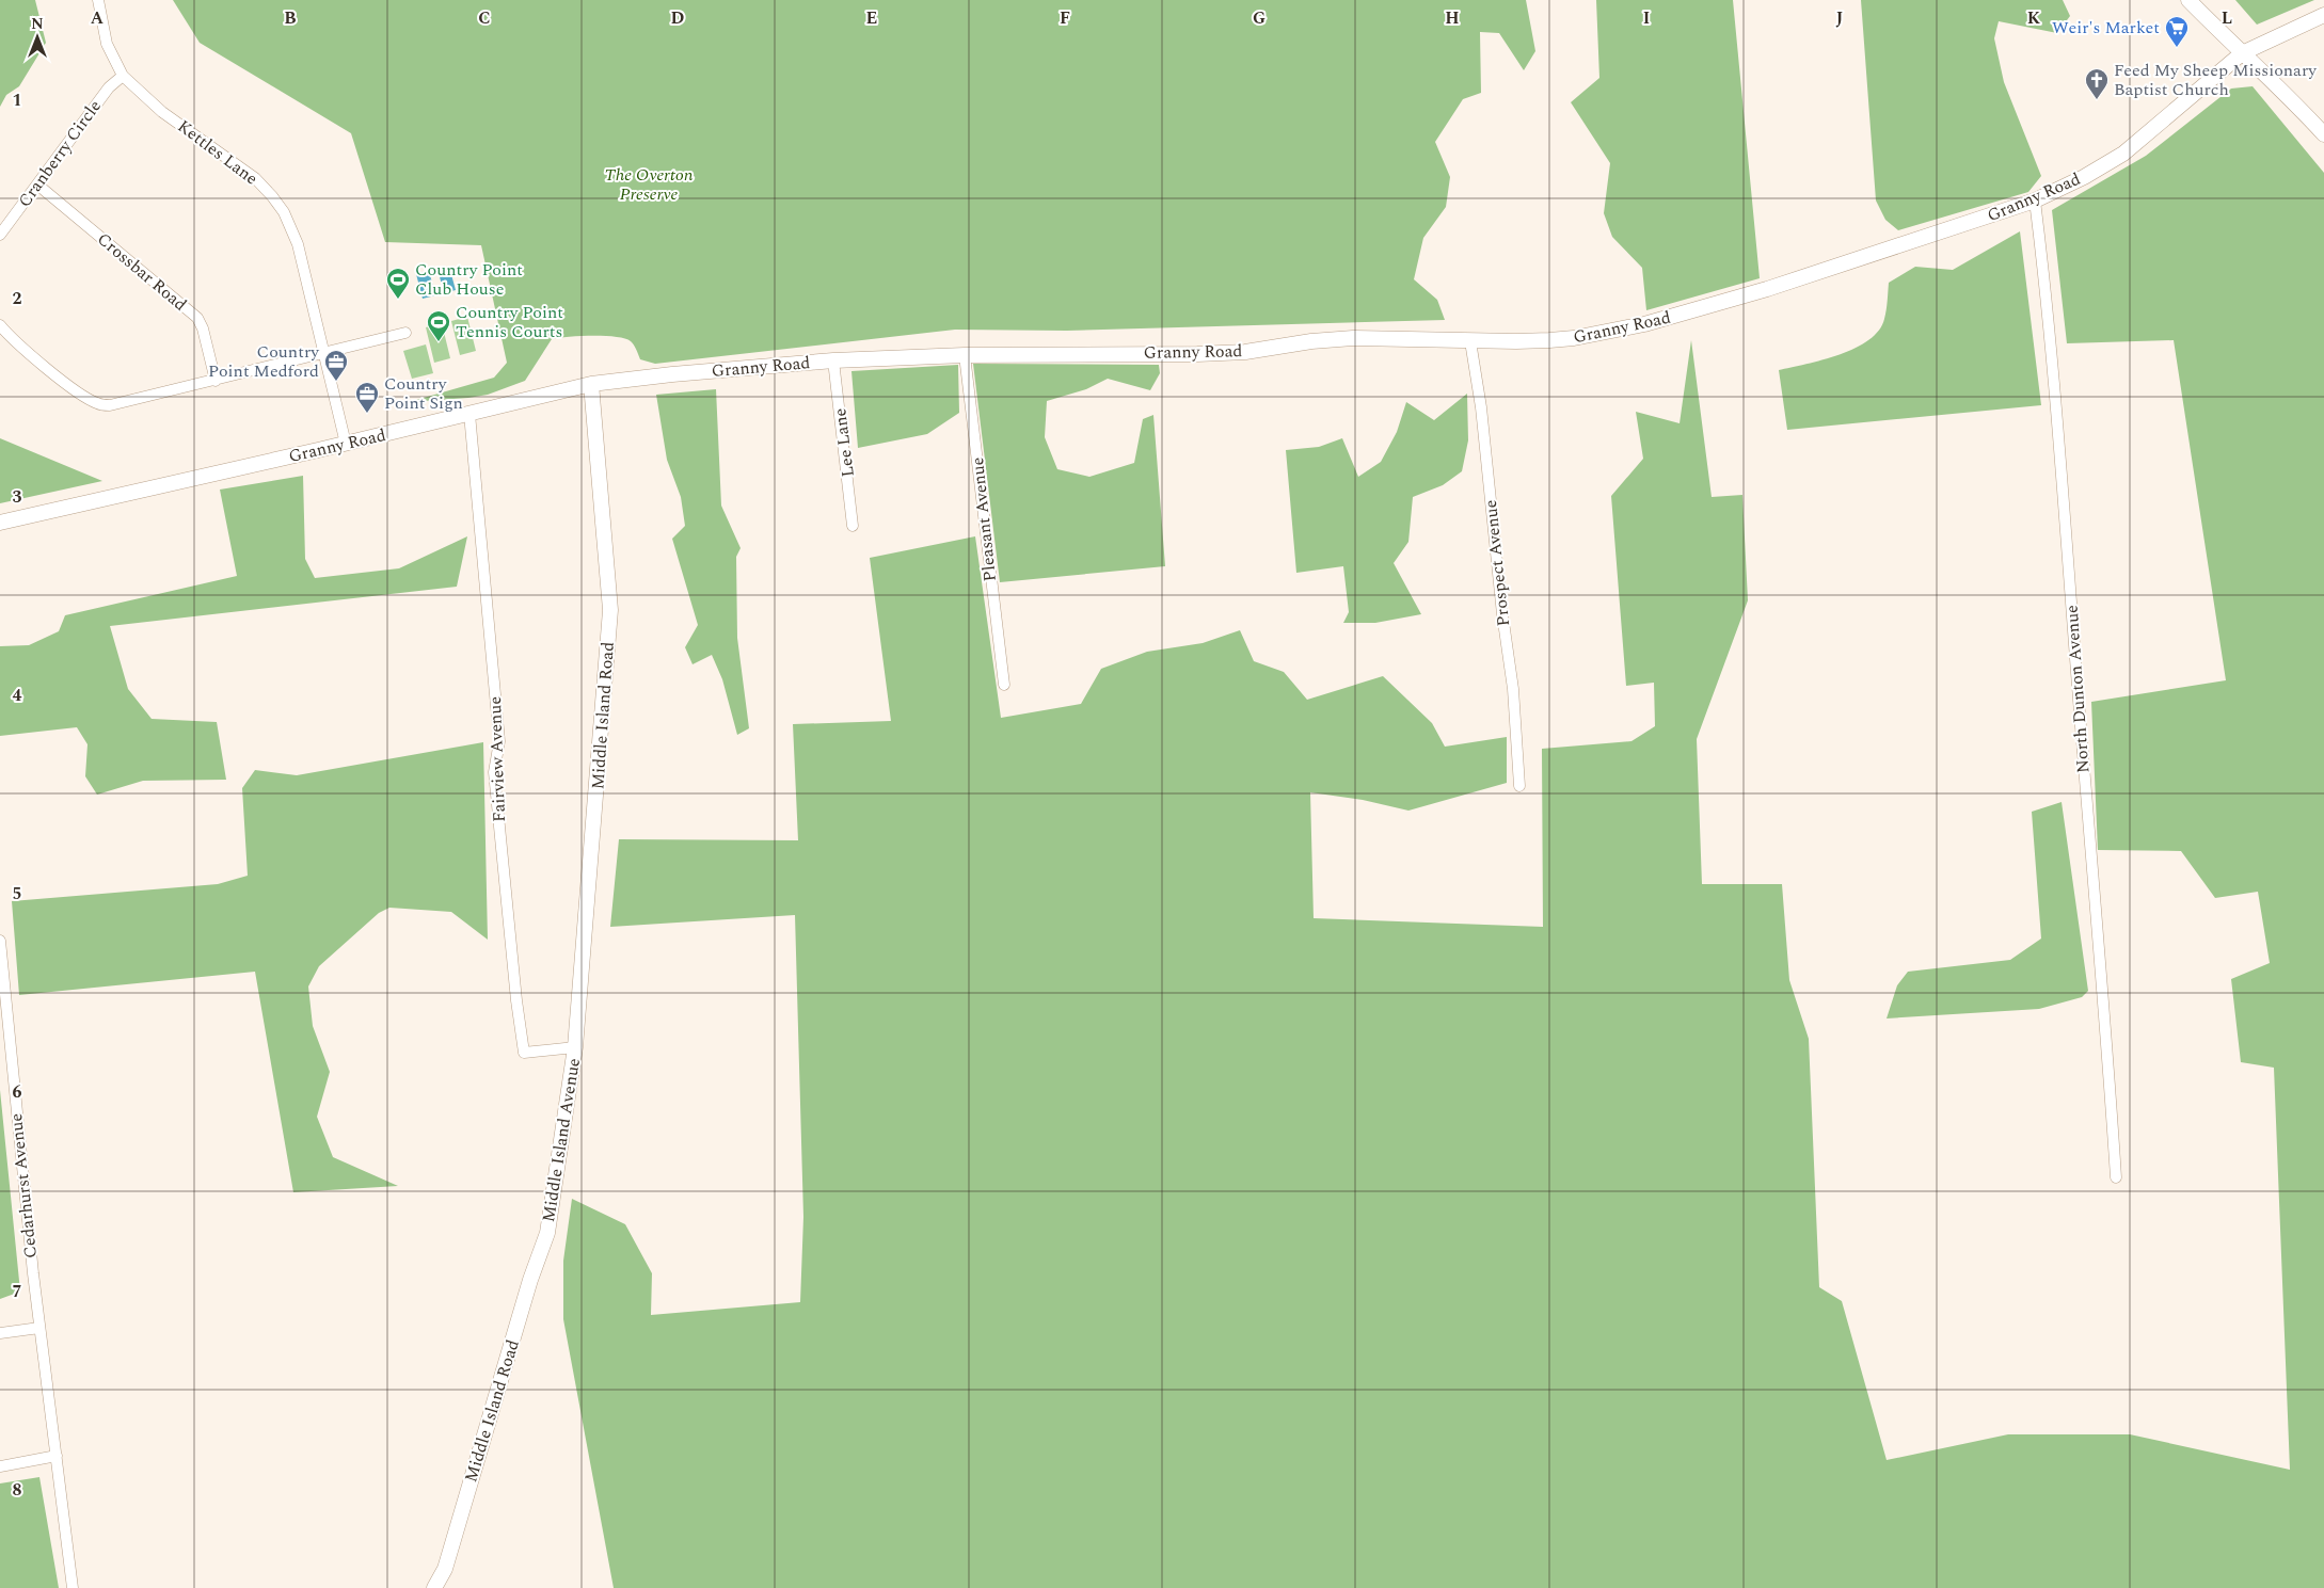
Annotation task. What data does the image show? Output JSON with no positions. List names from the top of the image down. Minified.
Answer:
{"streets":{"street":["Kettles Lane","Cranberry Circle","Granny Road","Crossbar Road","Lee Lane","Pleasant Avenue","Prospect Avenue","North Dunton Avenue","Middle Island Road","Fairview Avenue","Middle Island Avenue","Cedarhurst Avenue"]},"crossings":[["Kettles Lane","Cranberry Circle"],["Kettles Lane","Granny Road"],["Cranberry Circle","Crossbar Road"],["Granny Road","Lee Lane"],["Granny Road","Pleasant Avenue"],["Granny Road","Prospect Avenue"],["Granny Road","North Dunton Avenue"],["Granny Road","Middle Island Road"],["Granny Road","Fairview Avenue"],["Middle Island Road","Fairview Avenue"],["Middle Island Road","Middle Island Avenue"],["Fairview Avenue","Middle Island Avenue"]],"parks":["The Overton Preserve"],"places":{"supermarket":["Weir's Market"],"church":["Feed My Sheep Missionary Baptist Church"],"sports":["Country Point Club House","Country Point Tennis Courts"],"office":["Country Point Medford","Country Point Sign"]},"north":"top","grid":{"columns":["A","B","C","D","E","F","G","H","I","J","K","L"],"rows":["1","2","3","4","5","6","7","8"]}}
